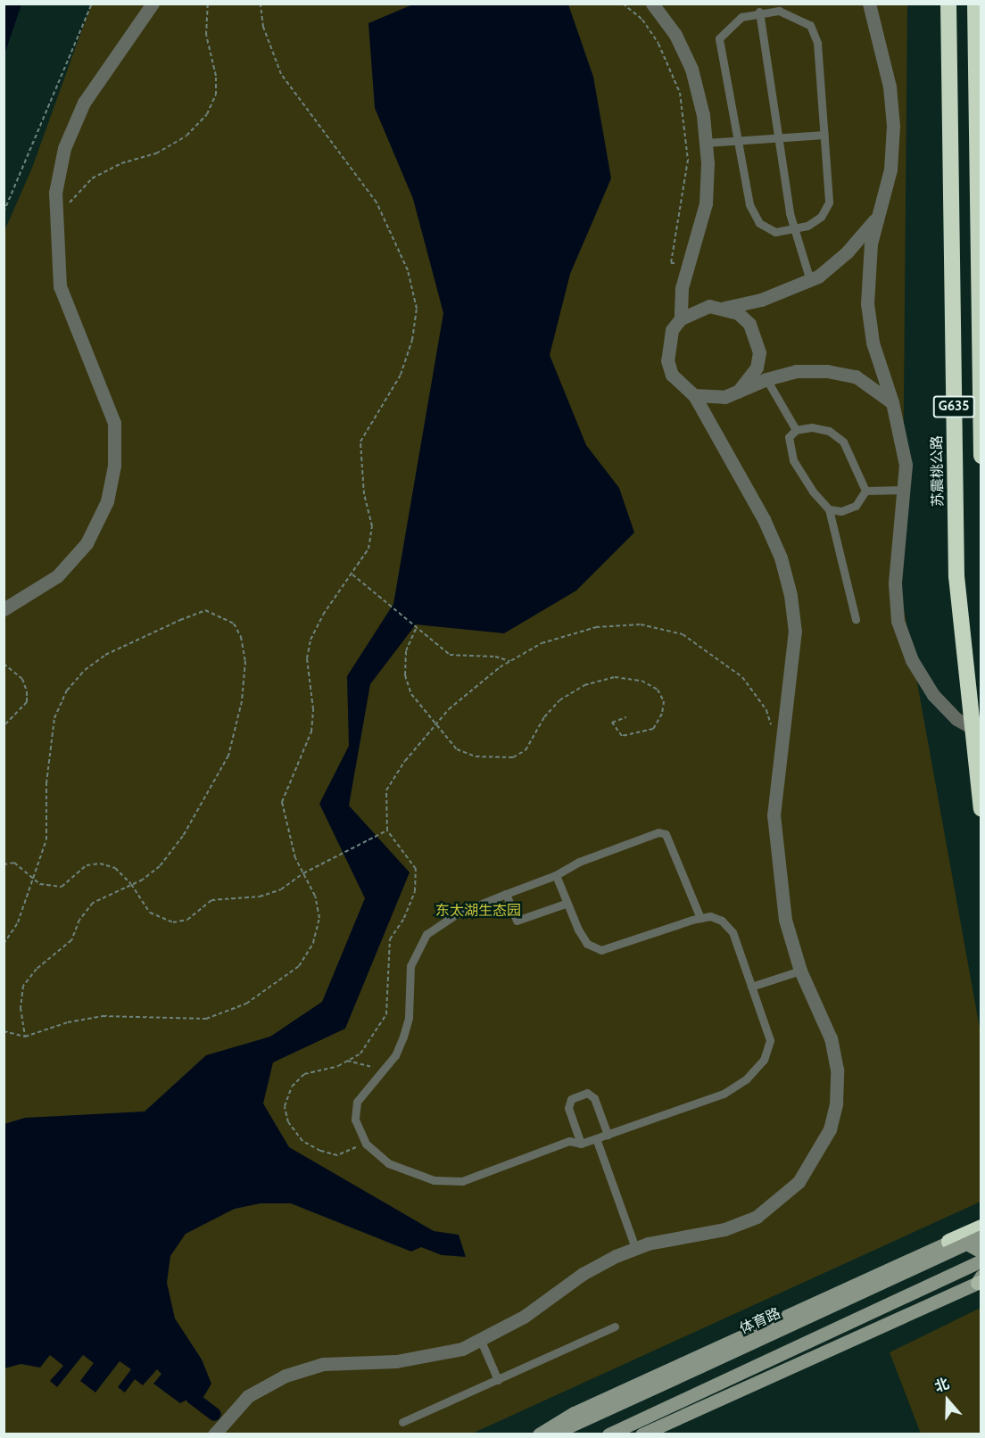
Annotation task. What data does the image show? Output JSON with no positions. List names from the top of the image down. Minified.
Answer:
{"streets":{"highway":["G635","苏震桃公路"],"main road":["体育路"]},"parks":["东太湖生态园"],"north":"top"}
